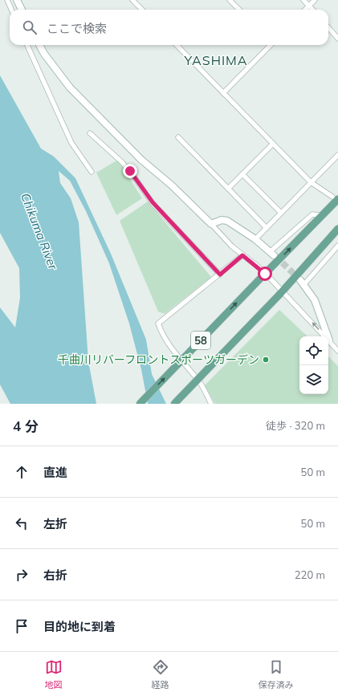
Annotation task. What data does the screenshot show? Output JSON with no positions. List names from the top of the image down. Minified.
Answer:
{"streets":{"main road":["58"]},"districts":["YASHIMA"],"water":["Chikuma River"],"places":["千曲川リバーフロントスポーツガーデン"],"page":{"search":"ここで検索","heading":["4 分","徒歩 · 320 m"],"list":[["直進","50 m"],["左折","50 m"],["右折","220 m"],"目的地に到着"],"nav":["地図","経路","保存済み"]}}
